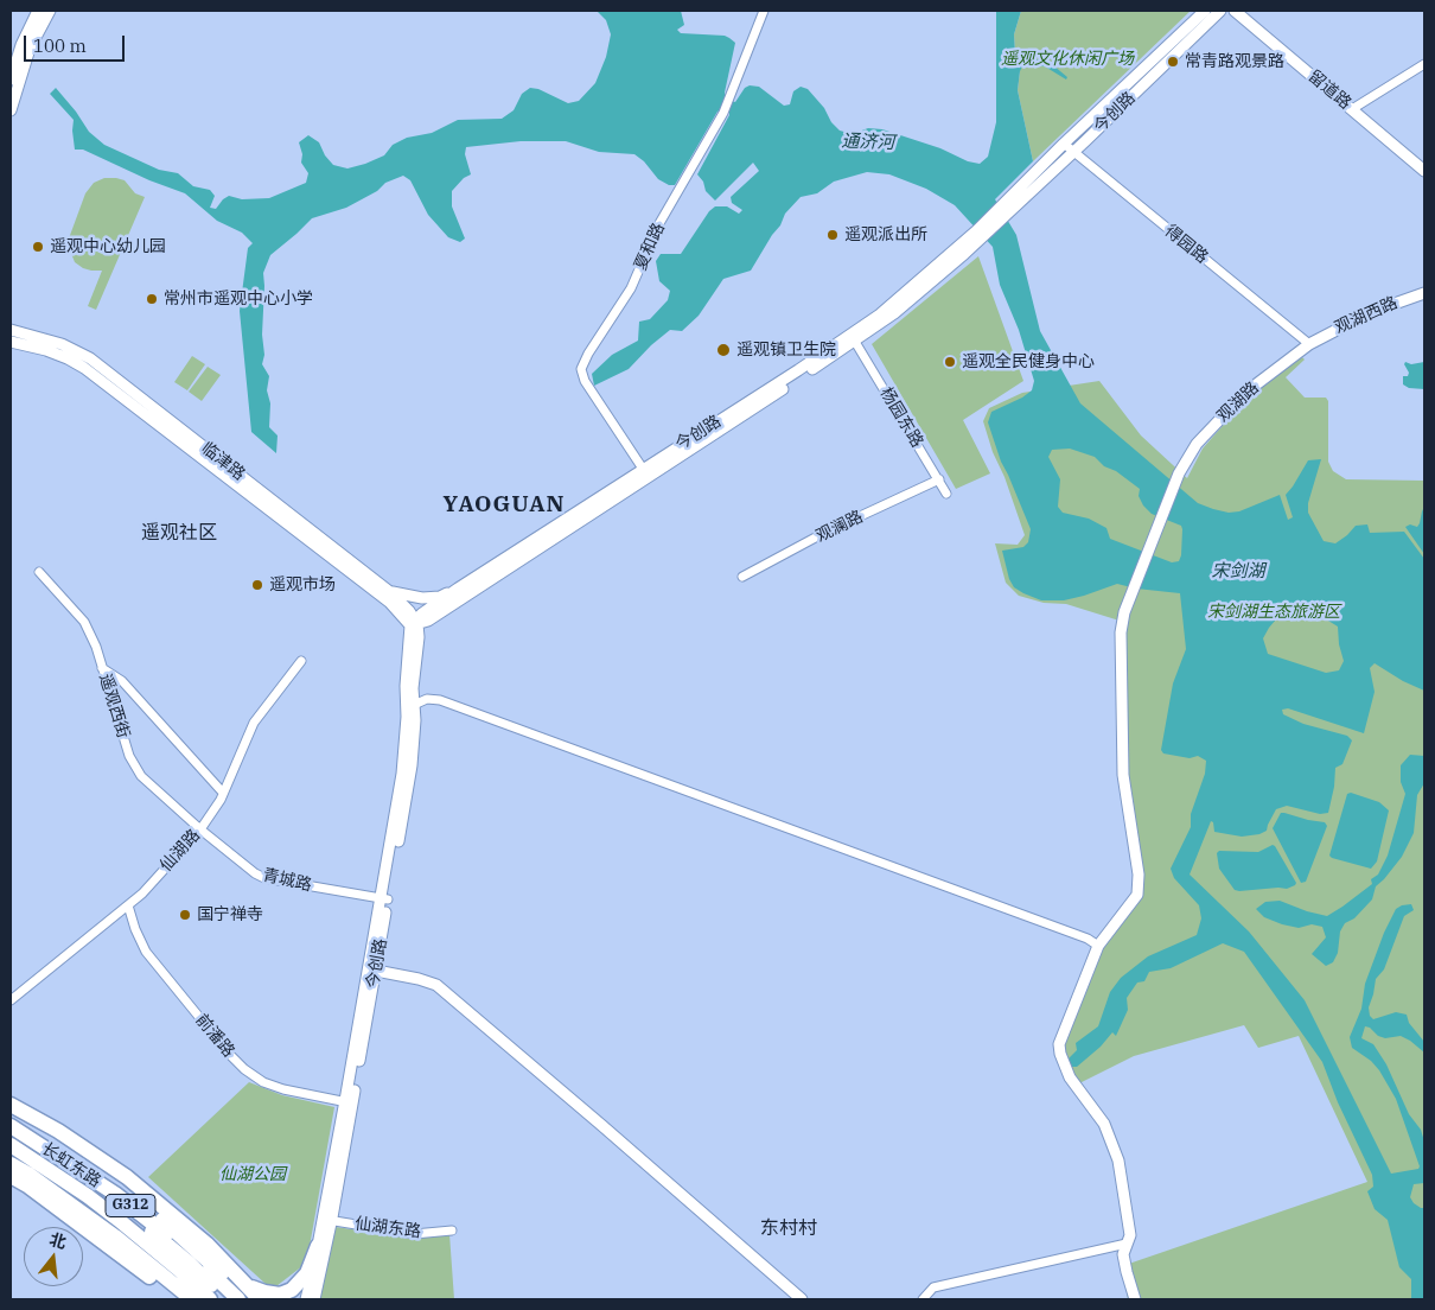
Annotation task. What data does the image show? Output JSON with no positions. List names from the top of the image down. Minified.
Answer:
{"streets":{"highway":["长虹东路","G312"],"main road":["留道路","今创路","观湖西路","观湖路","临津路"],"street":["得园路","夏和路","杨园东路","观澜路","遥观西街","仙湖路","青城路","前潘路","仙湖东路"]},"crossings":[["今创路","得园路"],["今创路","夏和路"],["今创路","杨园东路"],["今创路","临津路"],["今创路","青城路"],["今创路","前潘路"],["今创路","仙湖东路"],["得园路","观湖西路"],["得园路","观湖路"],["观湖西路","观湖路"],["杨园东路","观澜路"],["遥观西街","仙湖路"],["遥观西街","青城路"],["仙湖路","青城路"],["仙湖路","前潘路"]],"districts":["YAOGUAN","遥观社区","东村村"],"water":["通济河","宋剑湖"],"parks":["遥观文化休闲广场","宋剑湖生态旅游区","仙湖公园"],"places":["常青路观景路","遥观派出所","遥观中心幼儿园","常州市遥观中心小学","遥观镇卫生院","遥观全民健身中心","遥观市场","国宁禅寺"],"scale_bar":"100 m","north":"top"}
